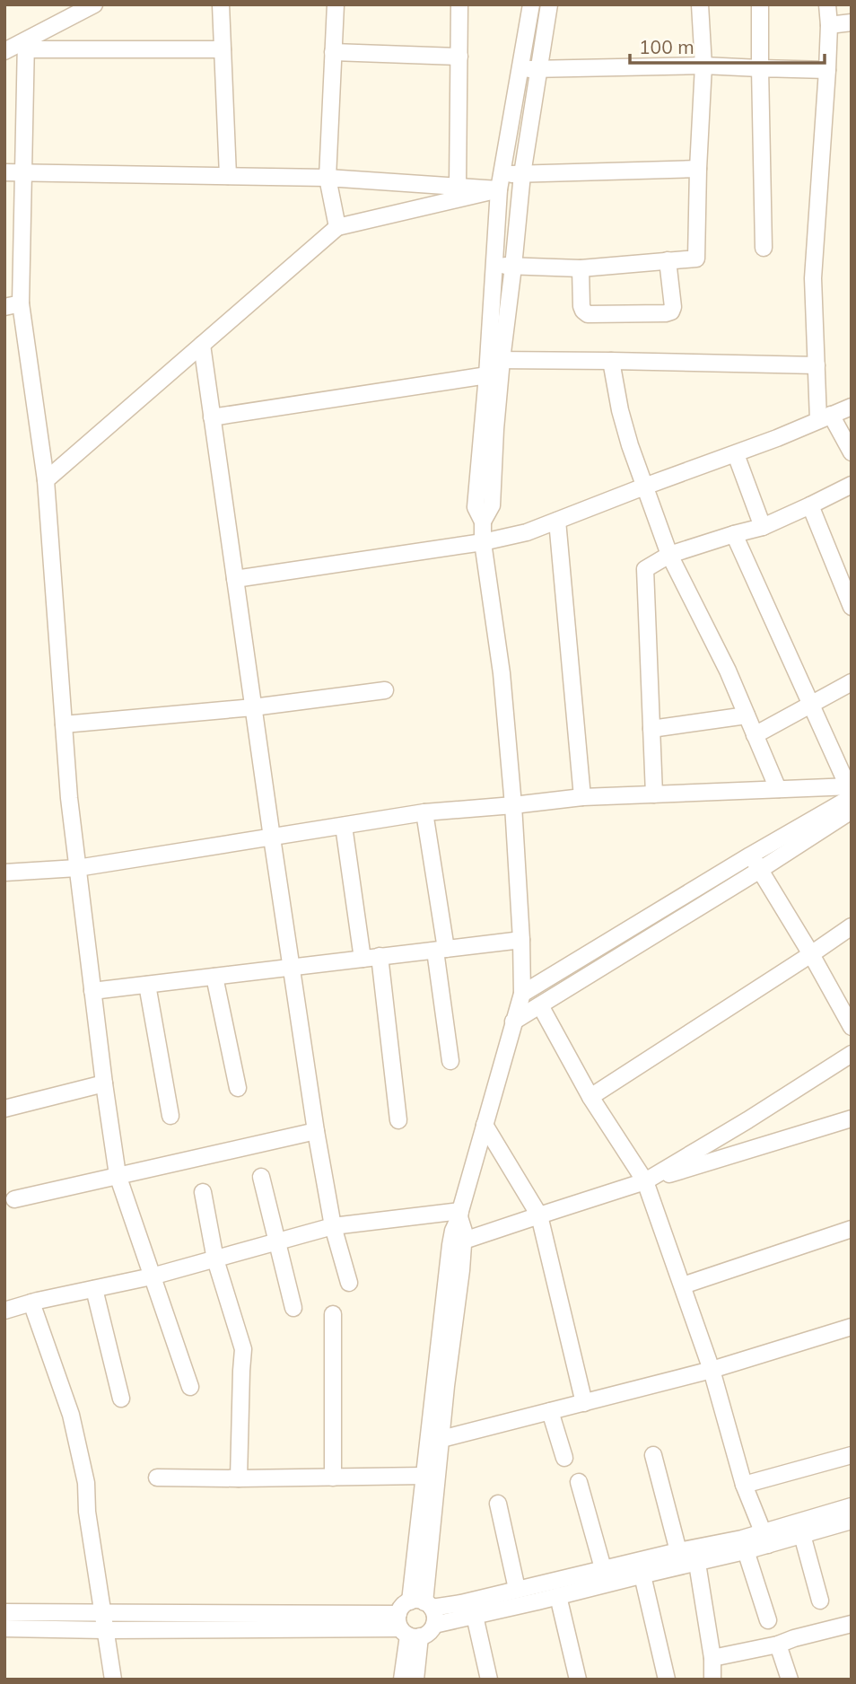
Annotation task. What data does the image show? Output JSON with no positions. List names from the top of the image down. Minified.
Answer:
{"scale_bar":"100 m"}
